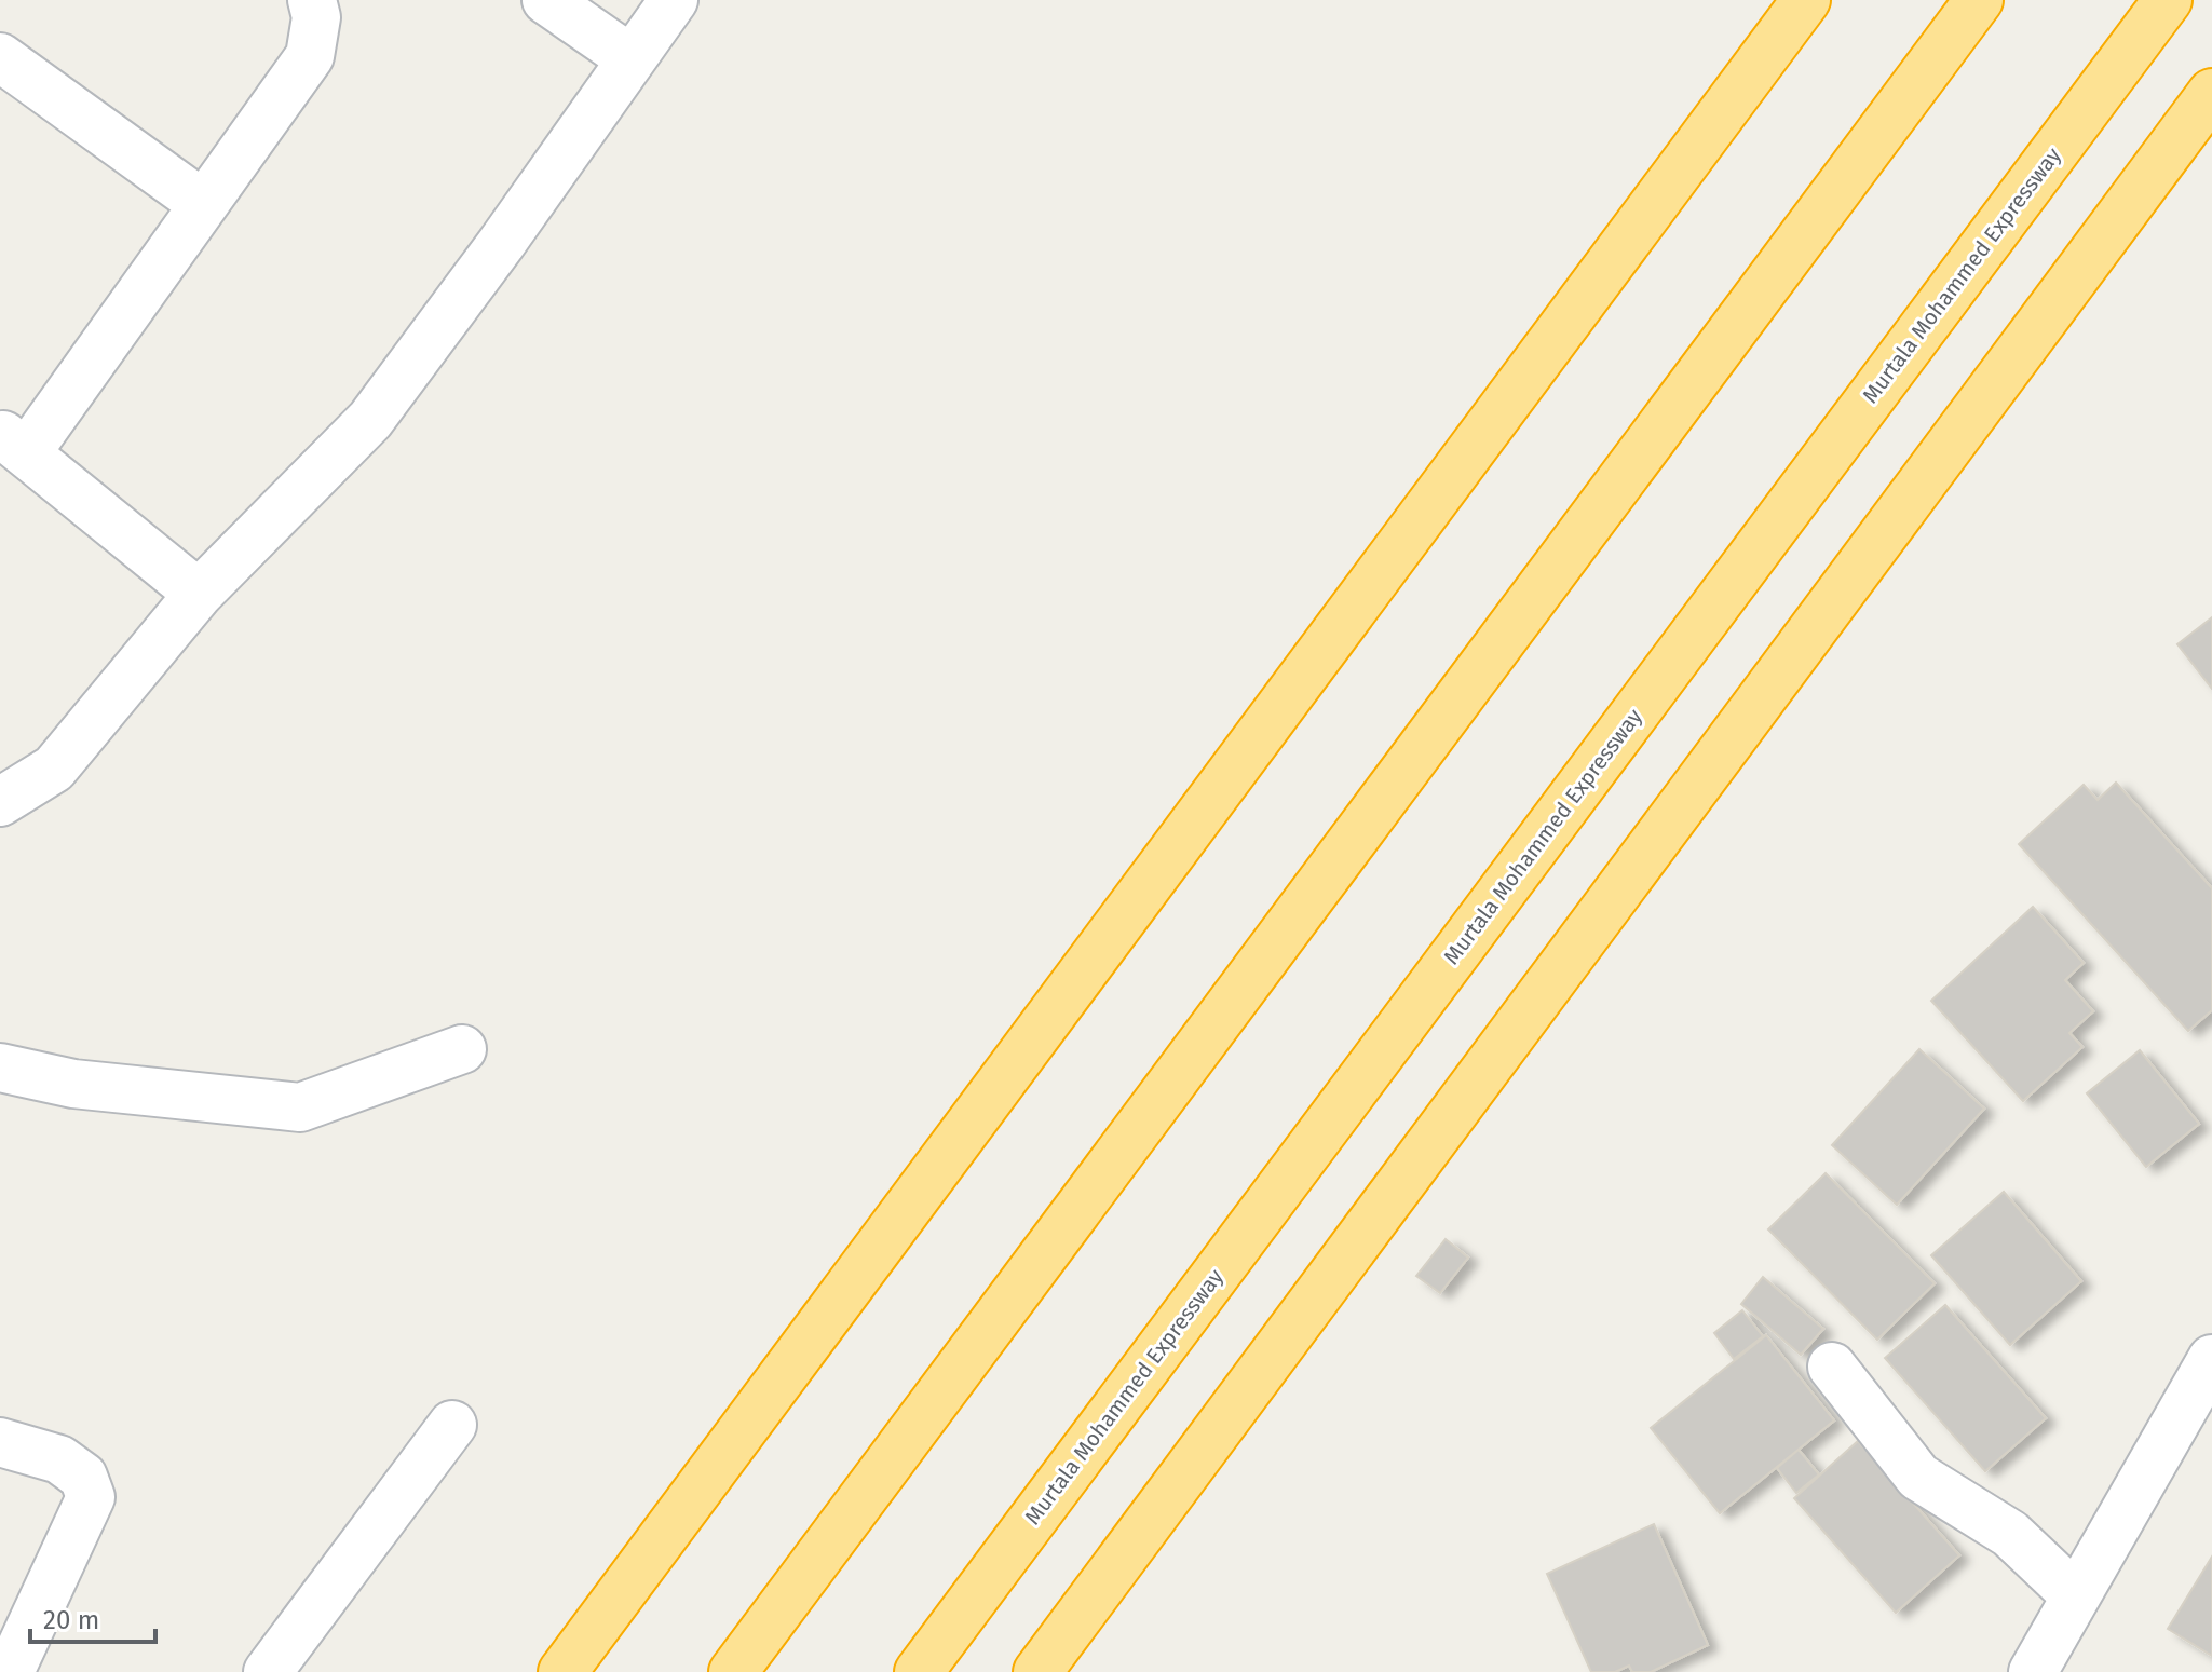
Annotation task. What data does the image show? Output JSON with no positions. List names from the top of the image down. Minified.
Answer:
{"streets":{"highway":["Murtala Mohammed Expressway"]},"scale_bar":"20 m"}
